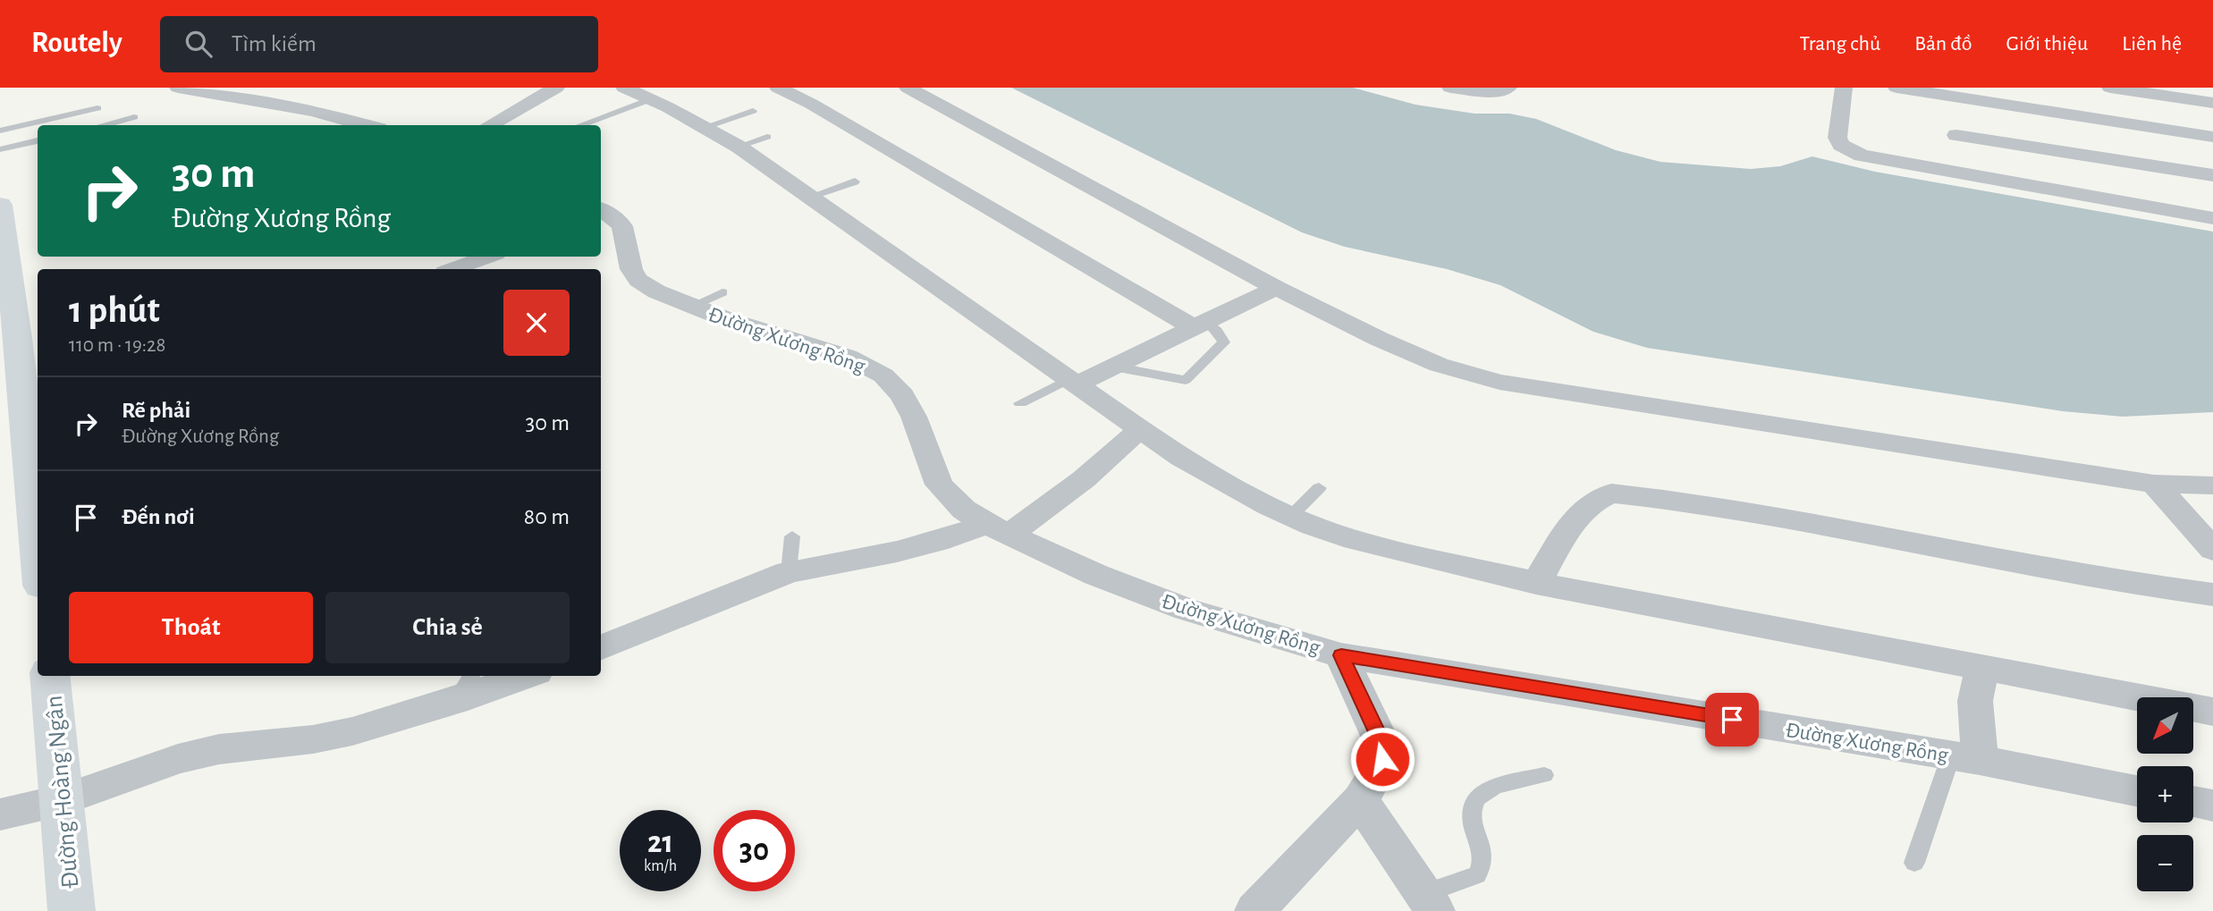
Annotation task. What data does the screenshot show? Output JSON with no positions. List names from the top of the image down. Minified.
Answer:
{"streets":{"street":["Đường Xương Rồng","Đường Hoàng Ngân"]},"north":"bottom left","page":{"header":"Routely","search":"Tìm kiếm","nav":["Trang chủ","Bản đồ","Giới thiệu","Liên hệ"],"turn":["30 m","Đường Xương Rồng"],"heading":["1 phút","110 m · 19:28"],"list":[{"name":"Rẽ phải","note":"Đường Xương Rồng","value":"30 m"},{"name":"Đến nơi","value":"80 m"}],"buttons":["Thoát","Chia sẻ"],"map_buttons":["+","−"],"speed":"21 km/h","limit":"30"}}
